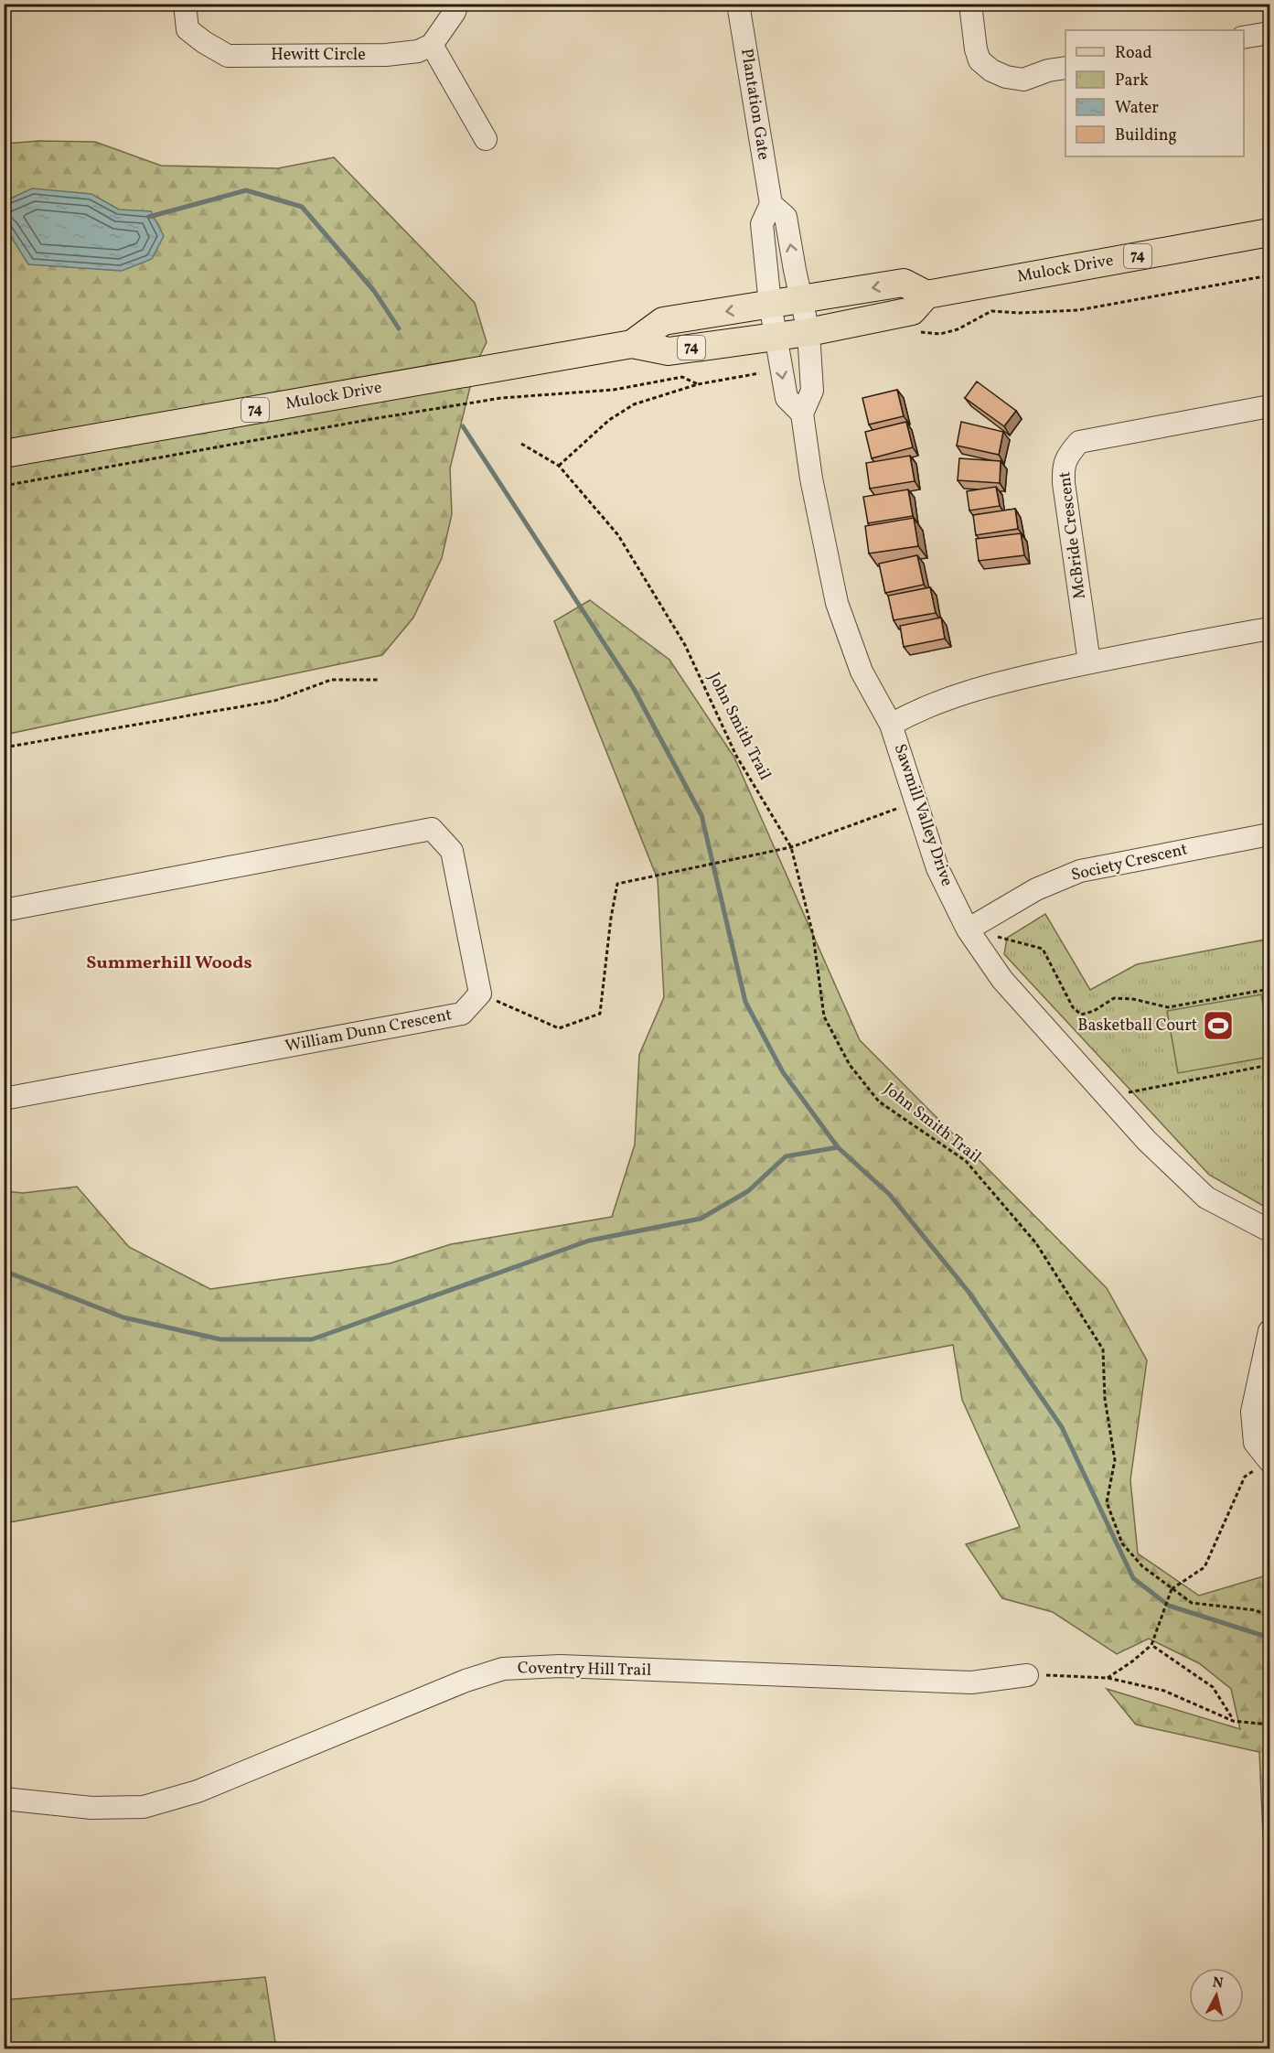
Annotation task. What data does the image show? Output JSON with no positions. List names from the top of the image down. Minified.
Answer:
{"streets":{"main road":["74","Mulock Drive"],"street":["Hewitt Circle","Plantation Gate","McBride Crescent","Sawmill Valley Drive","Society Crescent","William Dunn Crescent","Coventry Hill Trail"],"path":["John Smith Trail"]},"crossings":[["Plantation Gate","Mulock Drive"],["Plantation Gate","Sawmill Valley Drive"],["Mulock Drive","Sawmill Valley Drive"],["Sawmill Valley Drive","Society Crescent"]],"districts":["Summerhill Woods"],"places":{"sports":["Basketball Court"]},"legend":["Road","Park","Water","Building"],"north":"top"}
